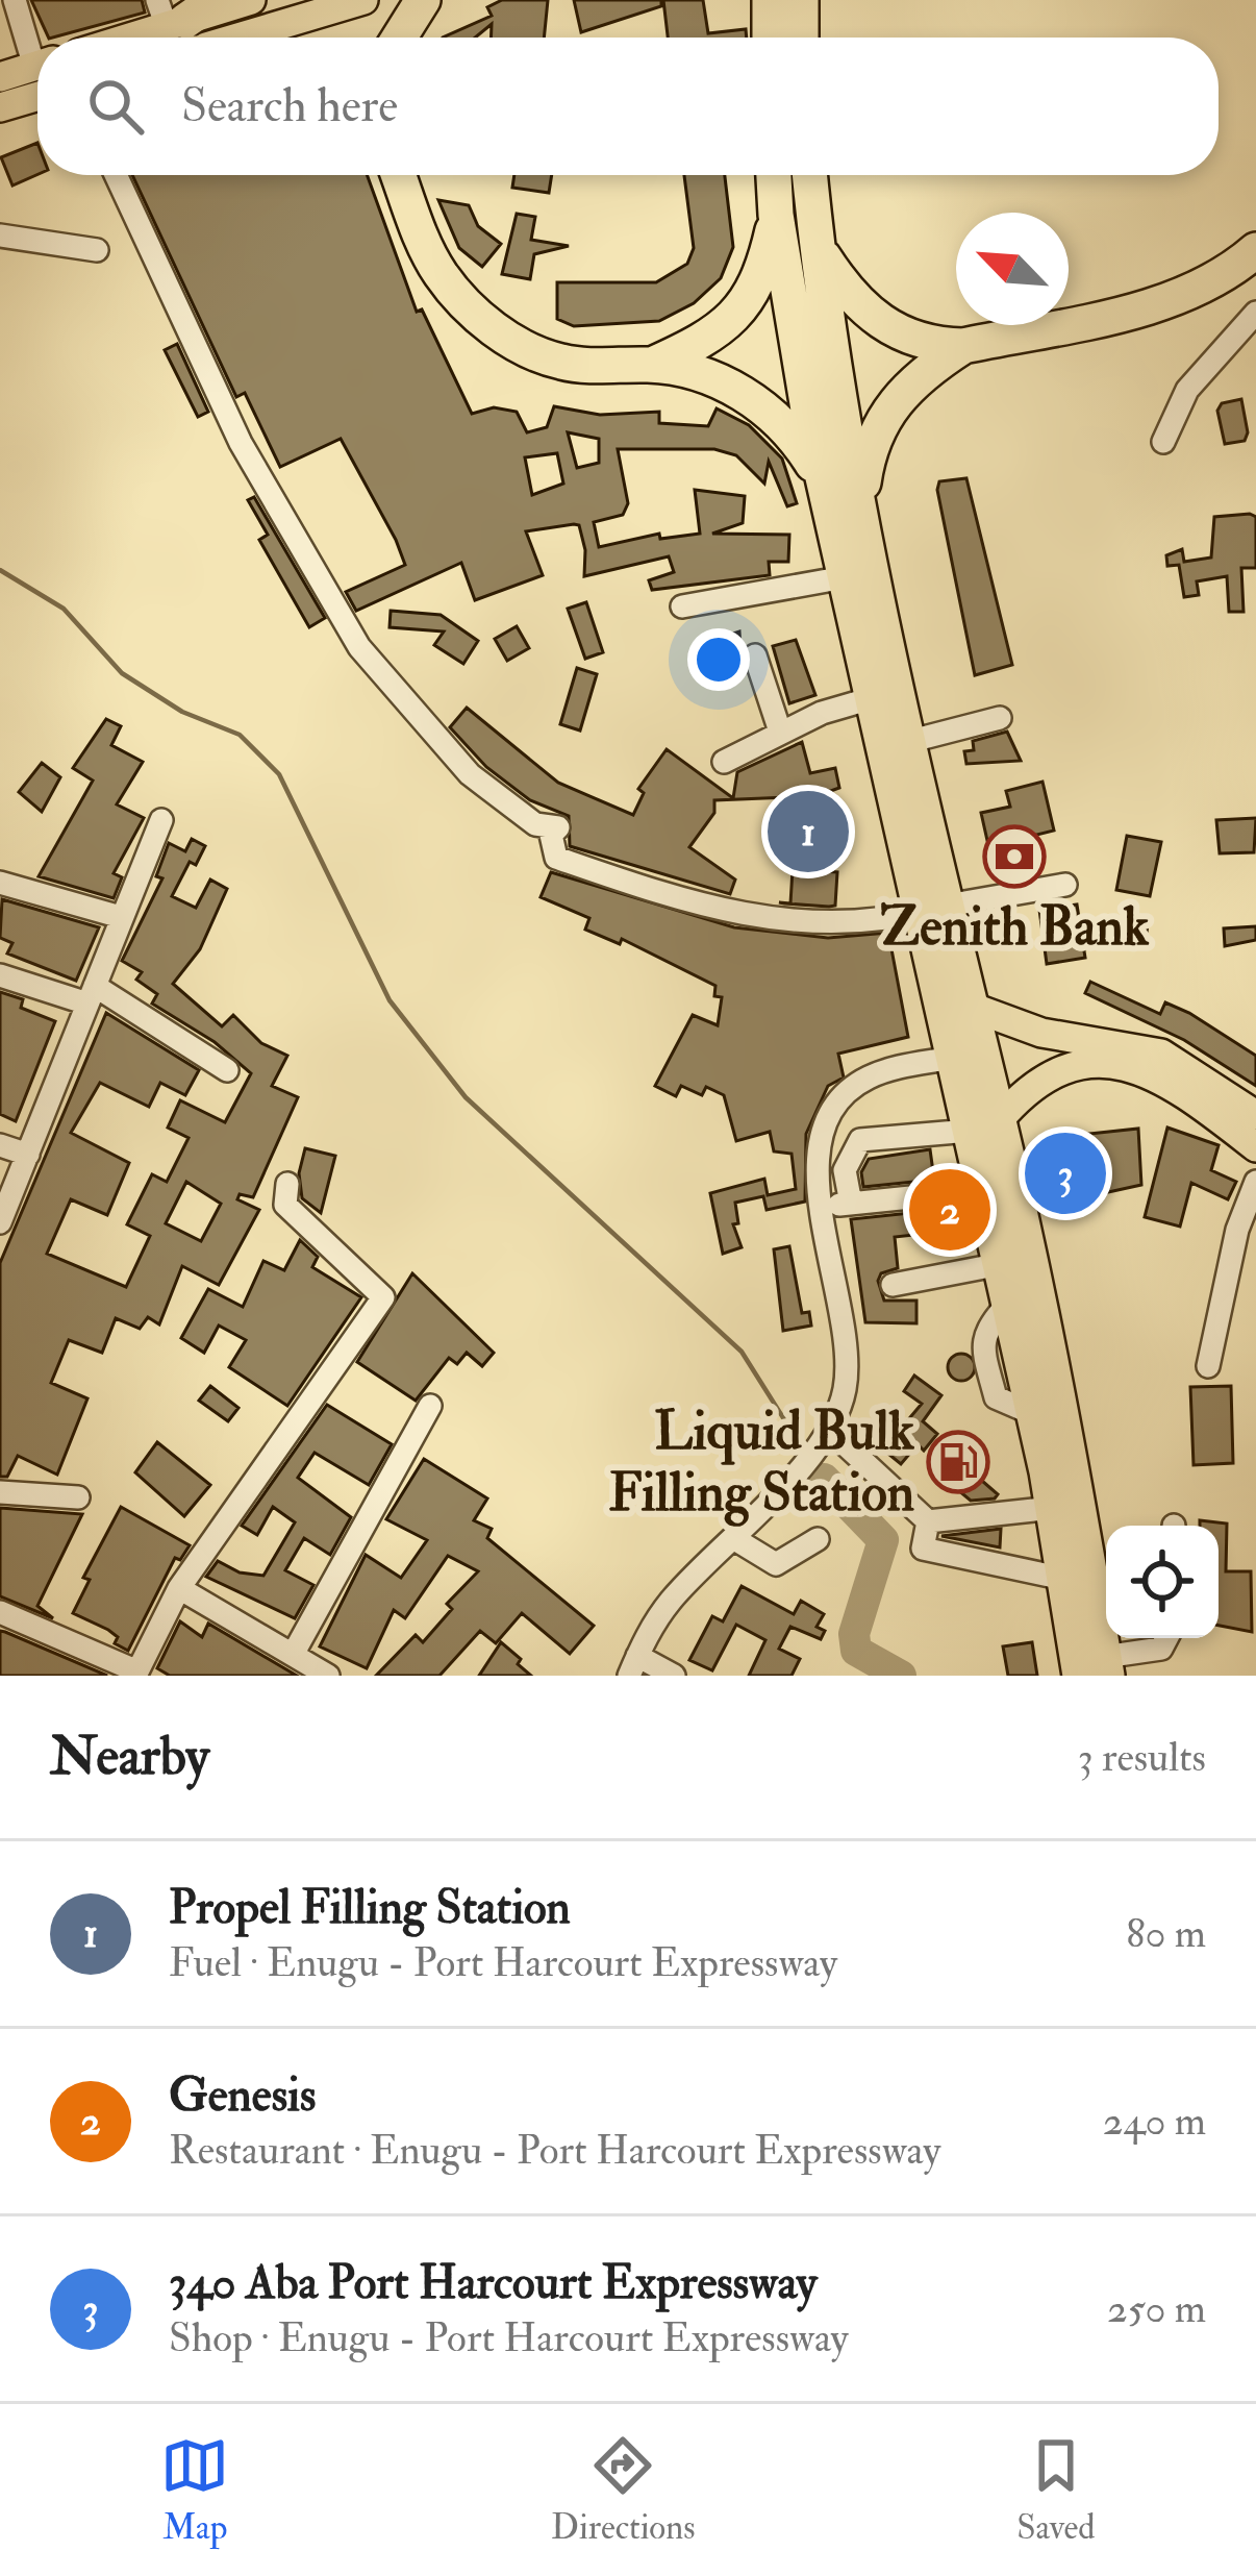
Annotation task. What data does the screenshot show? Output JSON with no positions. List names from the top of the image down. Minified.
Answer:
{"places":{"bank":["Zenith Bank"],"fuel station":["Liquid Bulk Filling Station"]},"north":"top left","page":{"search":"Search here","pins":["1","3","2"],"heading":["Nearby","3 results"],"list":[{"mark":"1","name":"Propel Filling Station","note":"Fuel · Enugu - Port Harcourt Expressway","value":"80 m"},{"mark":"2","name":"Genesis","note":"Restaurant · Enugu - Port Harcourt Expressway","value":"240 m"},{"mark":"3","name":"340 Aba Port Harcourt Expressway","note":"Shop · Enugu - Port Harcourt Expressway","value":"250 m"}],"nav":["Map","Directions","Saved"]}}
